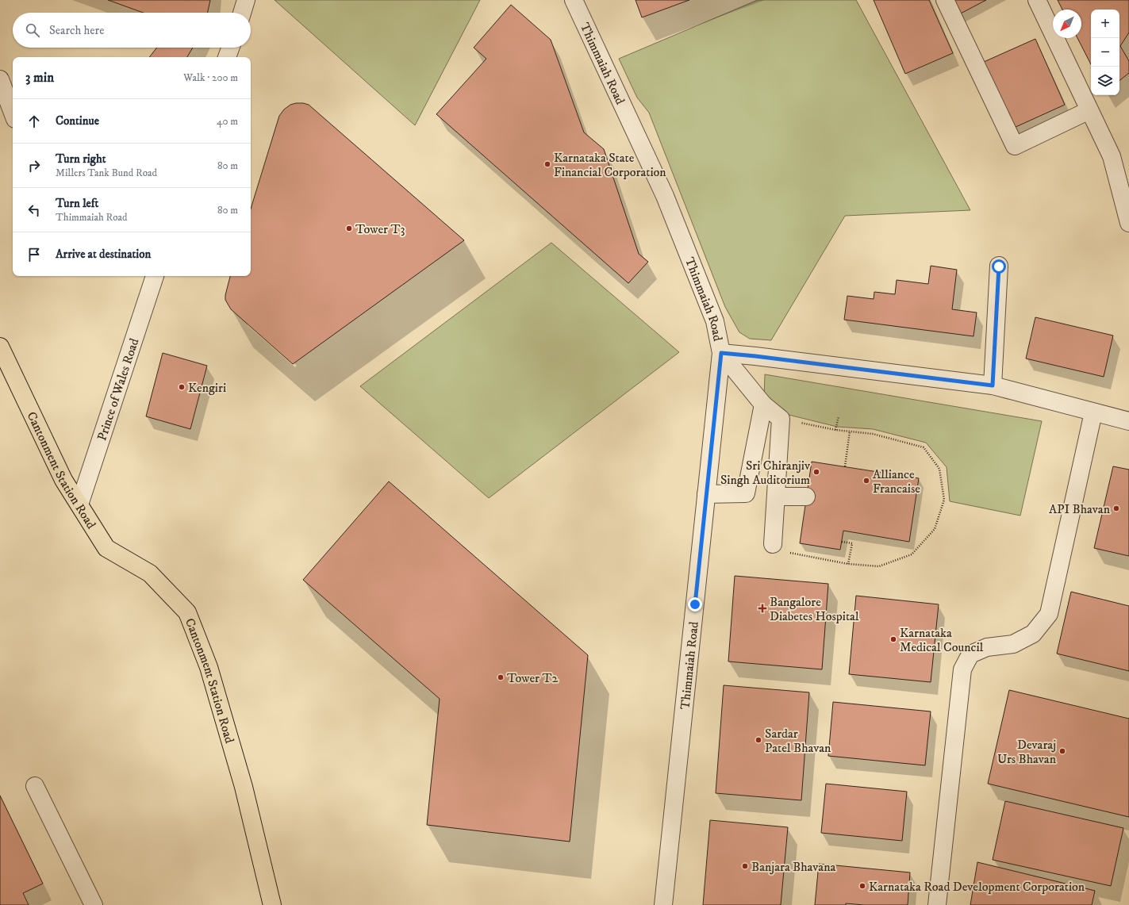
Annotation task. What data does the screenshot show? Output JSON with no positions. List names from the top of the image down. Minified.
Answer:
{"streets":{"main road":["Cantonment Station Road"],"street":["Thimmaiah Road","Prince of Wales Road"]},"crossings":[["Prince of Wales Road","Cantonment Station Road"]],"places":{"other":["Karnataka State Financial Corporation","Tower T3","Kengiri","Sri Chiranjiv Singh Auditorium","Alliance Francaise","API Bhavan","Karnataka Medical Council","Tower T2","Sardar Patel Bhavan","Devaraj Urs Bhavan","Banjara Bhavana","Karnataka Road Development Corporation"],"health":["Bangalore Diabetes Hospital"]},"north":"bottom left","page":{"map_buttons":["+","−"],"search":"Search here","heading":["3 min","Walk · 200 m"],"list":[["Continue","40 m"],["Turn right","Millers Tank Bund Road","80 m"],["Turn left","Thimmaiah Road","80 m"],"Arrive at destination"]}}
